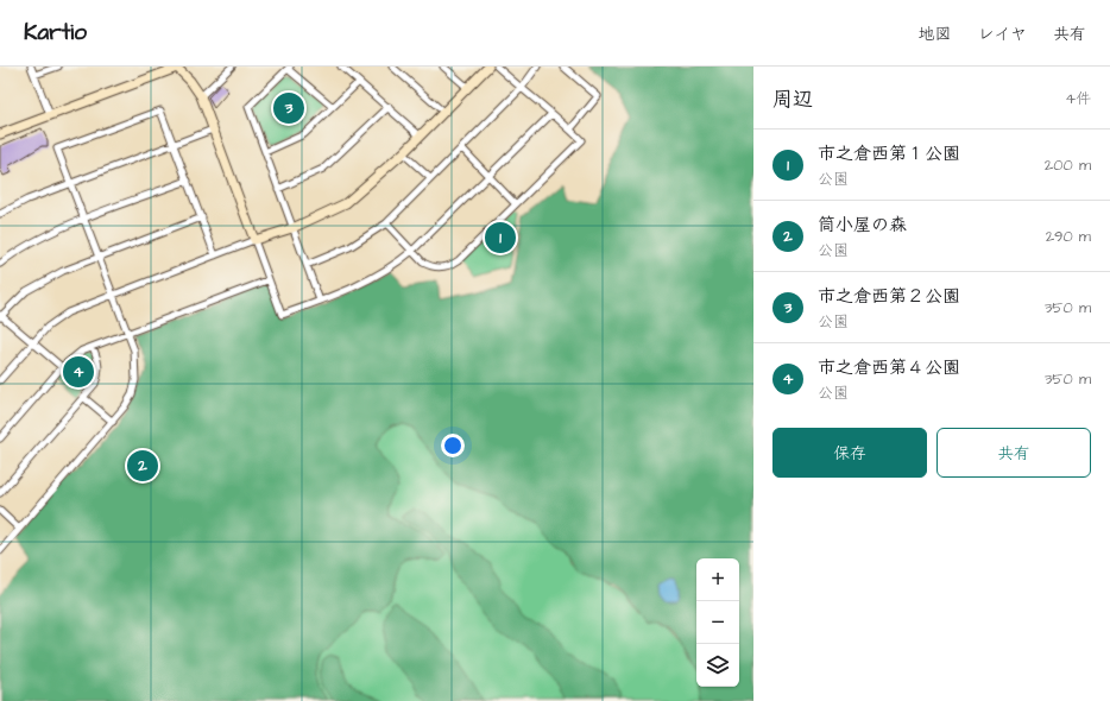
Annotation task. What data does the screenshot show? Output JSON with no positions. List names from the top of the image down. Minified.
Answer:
{"page":{"header":"Kartio","nav":["地図","レイヤ","共有"],"heading":["周辺","4件"],"pins":["3","1","4","2"],"list":[{"mark":"1","name":"市之倉西第１公園","note":"公園","value":"200 m"},{"mark":"2","name":"筒小屋の森","note":"公園","value":"290 m"},{"mark":"3","name":"市之倉西第２公園","note":"公園","value":"350 m"},{"mark":"4","name":"市之倉西第４公園","note":"公園","value":"350 m"}],"buttons":["保存","共有"],"map_buttons":["+","−"]}}
